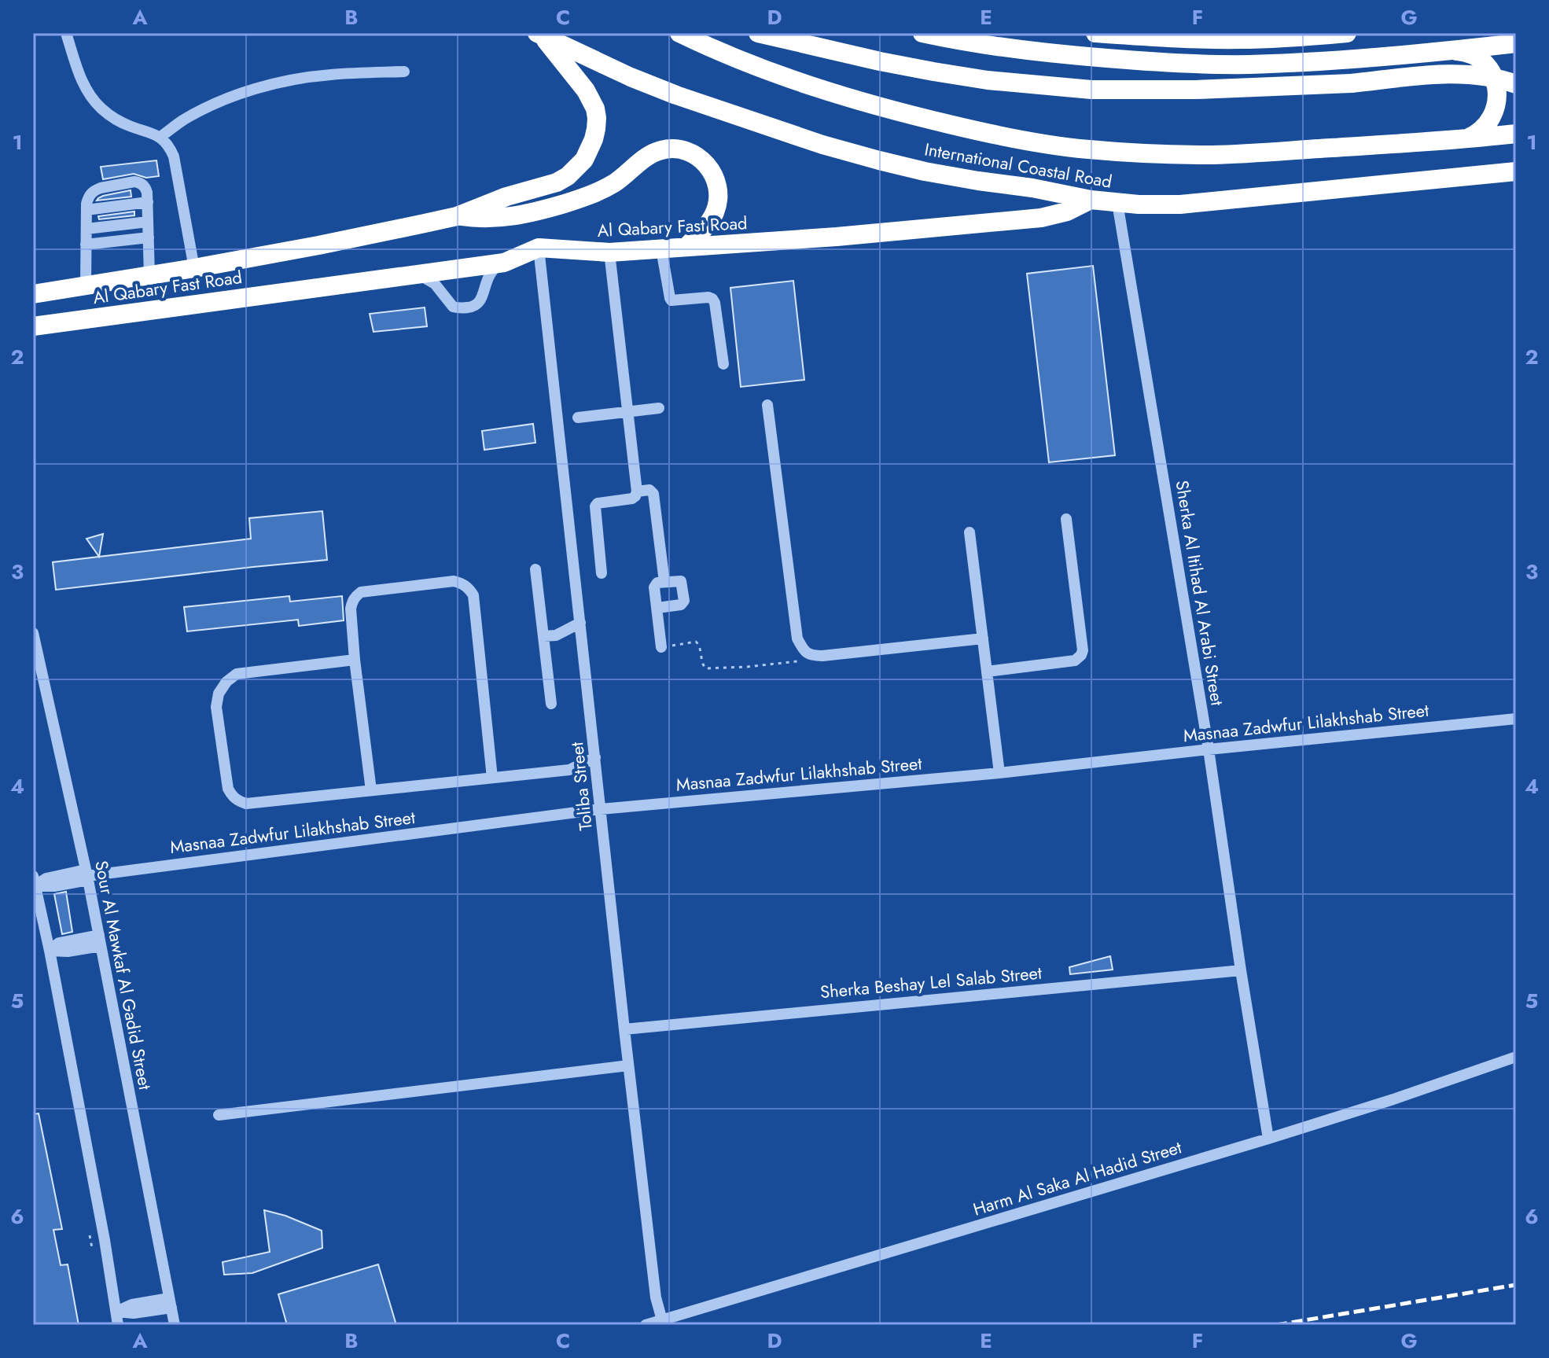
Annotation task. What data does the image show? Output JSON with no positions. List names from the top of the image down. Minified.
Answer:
{"streets":{"highway":["International Coastal Road","Al Qabary Fast Road"],"street":["Sherka Al Itihad Al Arabi Street","Masnaa Zadwfur Lilakhshab Street","Toliba Street","Sour Al Mawkaf Al Gadid Street","Sherka Beshay Lel Salab Street","Harm Al Saka Al Hadid Street"]},"crossings":[["International Coastal Road","Al Qabary Fast Road"],["International Coastal Road","Sherka Al Itihad Al Arabi Street"],["Al Qabary Fast Road","Toliba Street"],["Sherka Al Itihad Al Arabi Street","Masnaa Zadwfur Lilakhshab Street"],["Sherka Al Itihad Al Arabi Street","Sherka Beshay Lel Salab Street"],["Sherka Al Itihad Al Arabi Street","Harm Al Saka Al Hadid Street"],["Masnaa Zadwfur Lilakhshab Street","Toliba Street"],["Masnaa Zadwfur Lilakhshab Street","Sour Al Mawkaf Al Gadid Street"],["Toliba Street","Sherka Beshay Lel Salab Street"],["Toliba Street","Harm Al Saka Al Hadid Street"]],"grid":{"columns":["A","B","C","D","E","F","G"],"rows":["1","2","3","4","5","6"]}}
